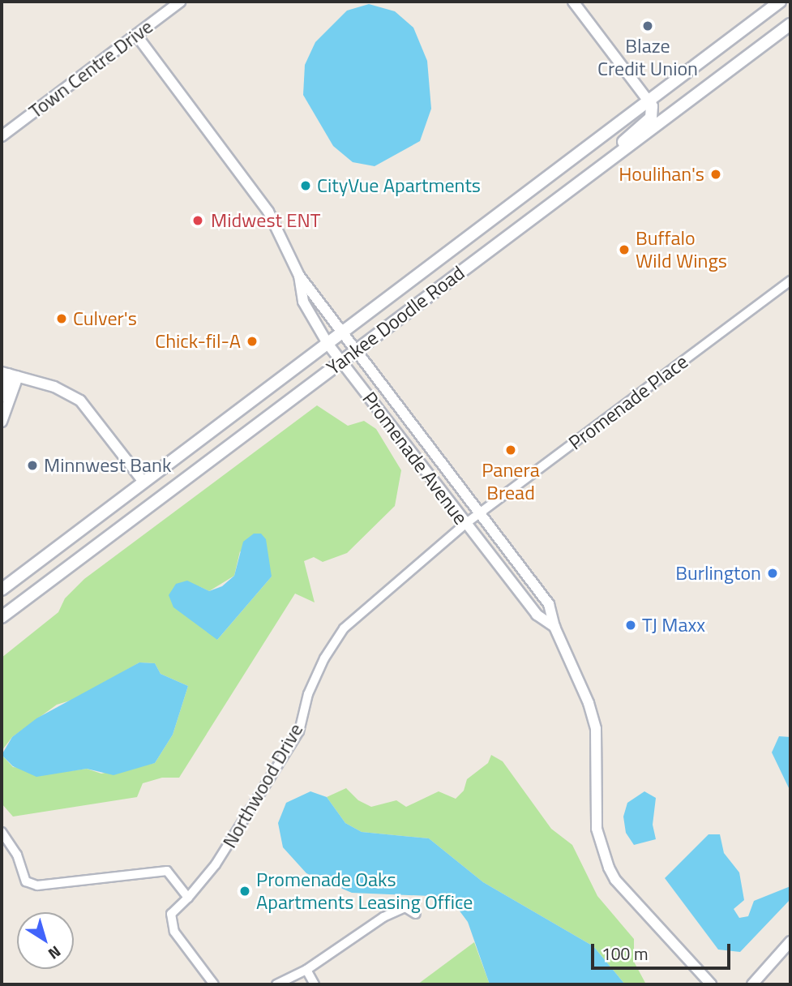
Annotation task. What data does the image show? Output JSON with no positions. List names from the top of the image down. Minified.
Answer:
{"streets":{"main road":["Yankee Doodle Road"],"street":["Town Centre Drive","Promenade Place","Promenade Avenue","Northwood Drive"]},"crossings":[["Town Centre Drive","Promenade Avenue"],["Yankee Doodle Road","Promenade Avenue"],["Promenade Place","Promenade Avenue"],["Promenade Place","Northwood Drive"],["Promenade Avenue","Northwood Drive"]],"places":["Blaze Credit Union","Houlihan's","CityVue Apartments","Midwest ENT","Buffalo Wild Wings","Culver's","Chick-fil-A","Panera Bread","Minnwest Bank","Burlington","TJ Maxx","Promenade Oaks Apartments Leasing Office"],"scale_bar":"100 m","north":"bottom right"}
